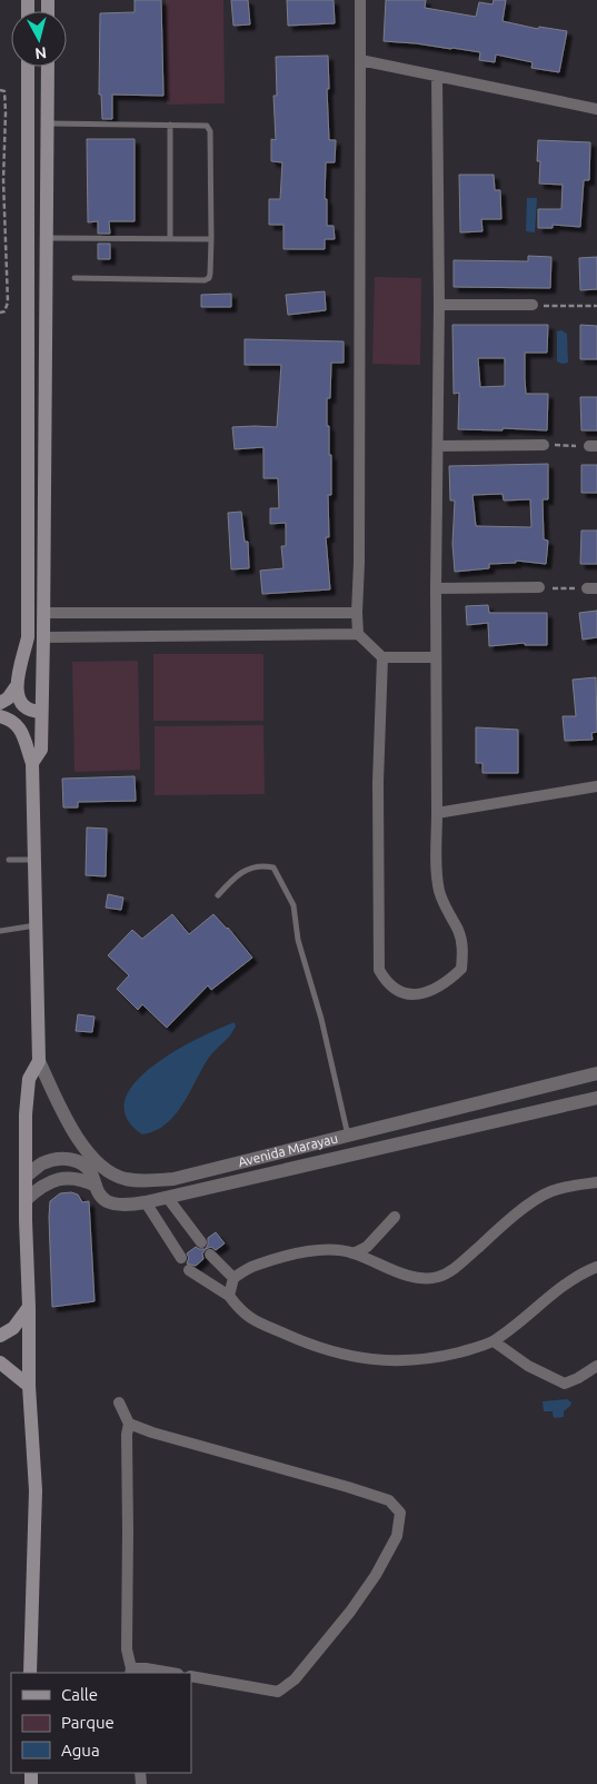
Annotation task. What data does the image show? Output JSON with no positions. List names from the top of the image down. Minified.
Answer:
{"streets":{"street":["Avenida Marayau"]},"legend":["Calle","Parque","Agua"],"north":"bottom"}
